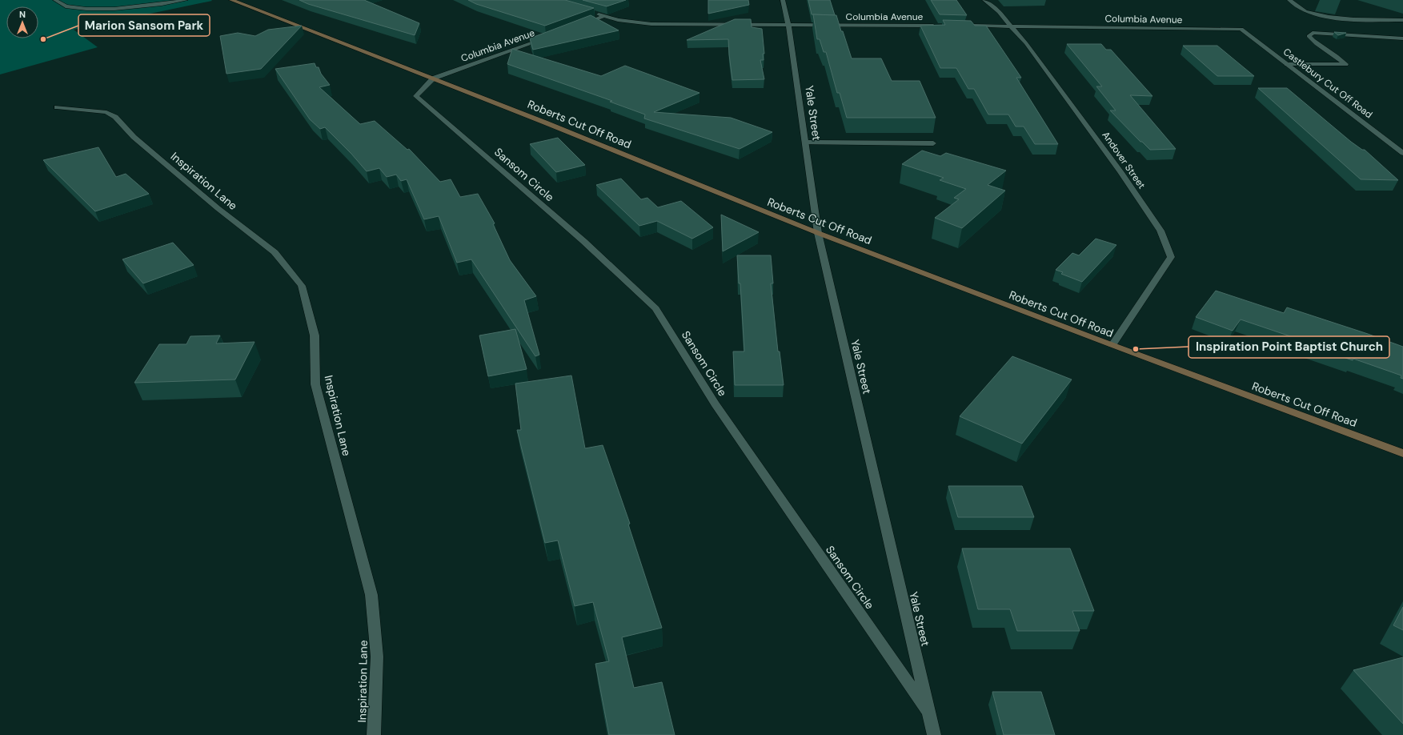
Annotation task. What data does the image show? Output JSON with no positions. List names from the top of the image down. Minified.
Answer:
{"streets":{"street":["Columbia Avenue","Castlebury Cut Off Road","Yale Street","Roberts Cut Off Road","Andover Street","Sansom Circle","Inspiration Lane"]},"crossings":[["Columbia Avenue","Castlebury Cut Off Road"],["Columbia Avenue","Yale Street"],["Columbia Avenue","Roberts Cut Off Road"],["Columbia Avenue","Andover Street"],["Columbia Avenue","Sansom Circle"],["Yale Street","Roberts Cut Off Road"],["Yale Street","Sansom Circle"],["Roberts Cut Off Road","Andover Street"],["Roberts Cut Off Road","Sansom Circle"]],"places":["Marion Sansom Park","Inspiration Point Baptist Church"],"north":"top"}
